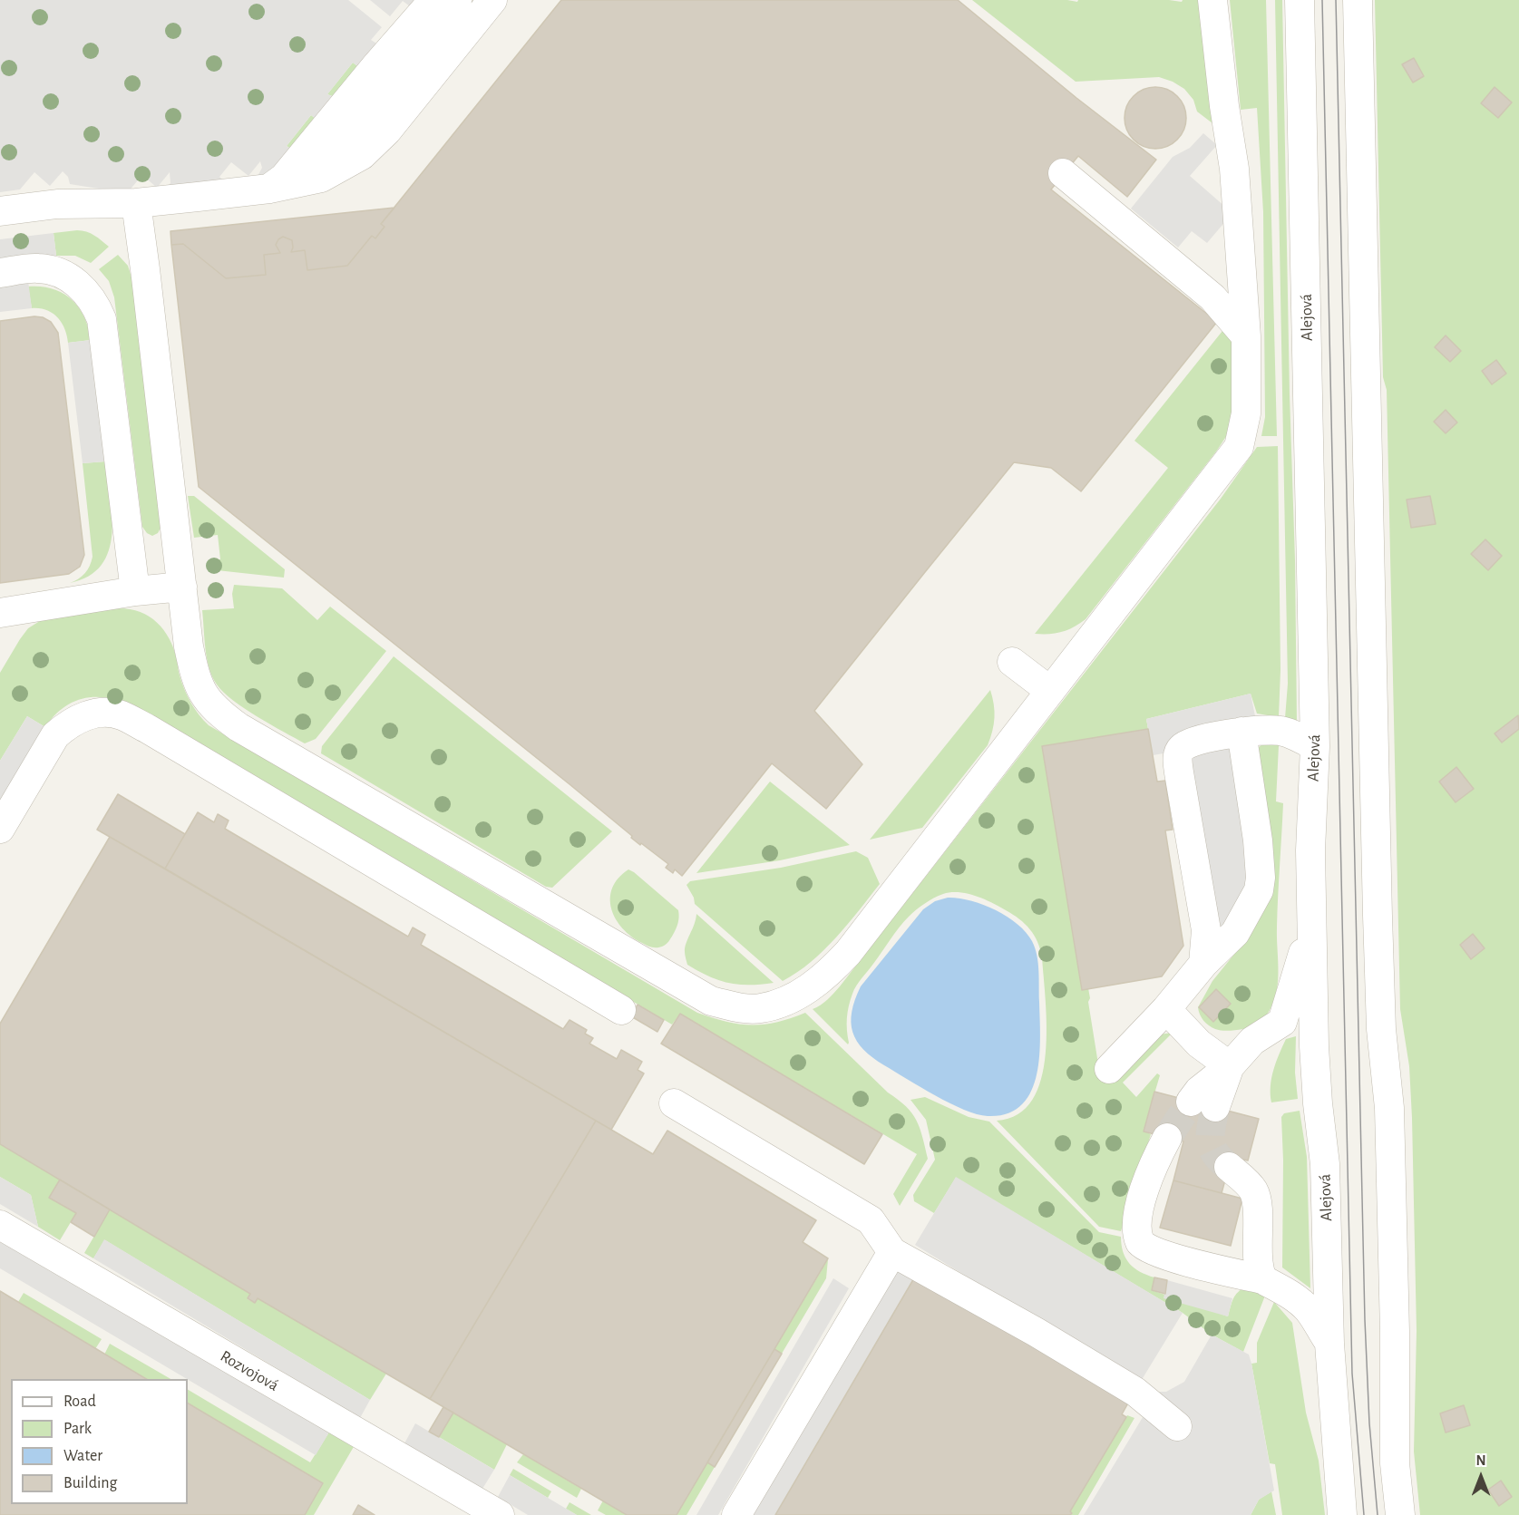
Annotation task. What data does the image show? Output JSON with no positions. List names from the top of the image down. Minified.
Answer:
{"streets":{"street":["Alejová","Rozvojová"]},"legend":["Road","Park","Water","Building"],"north":"top"}
